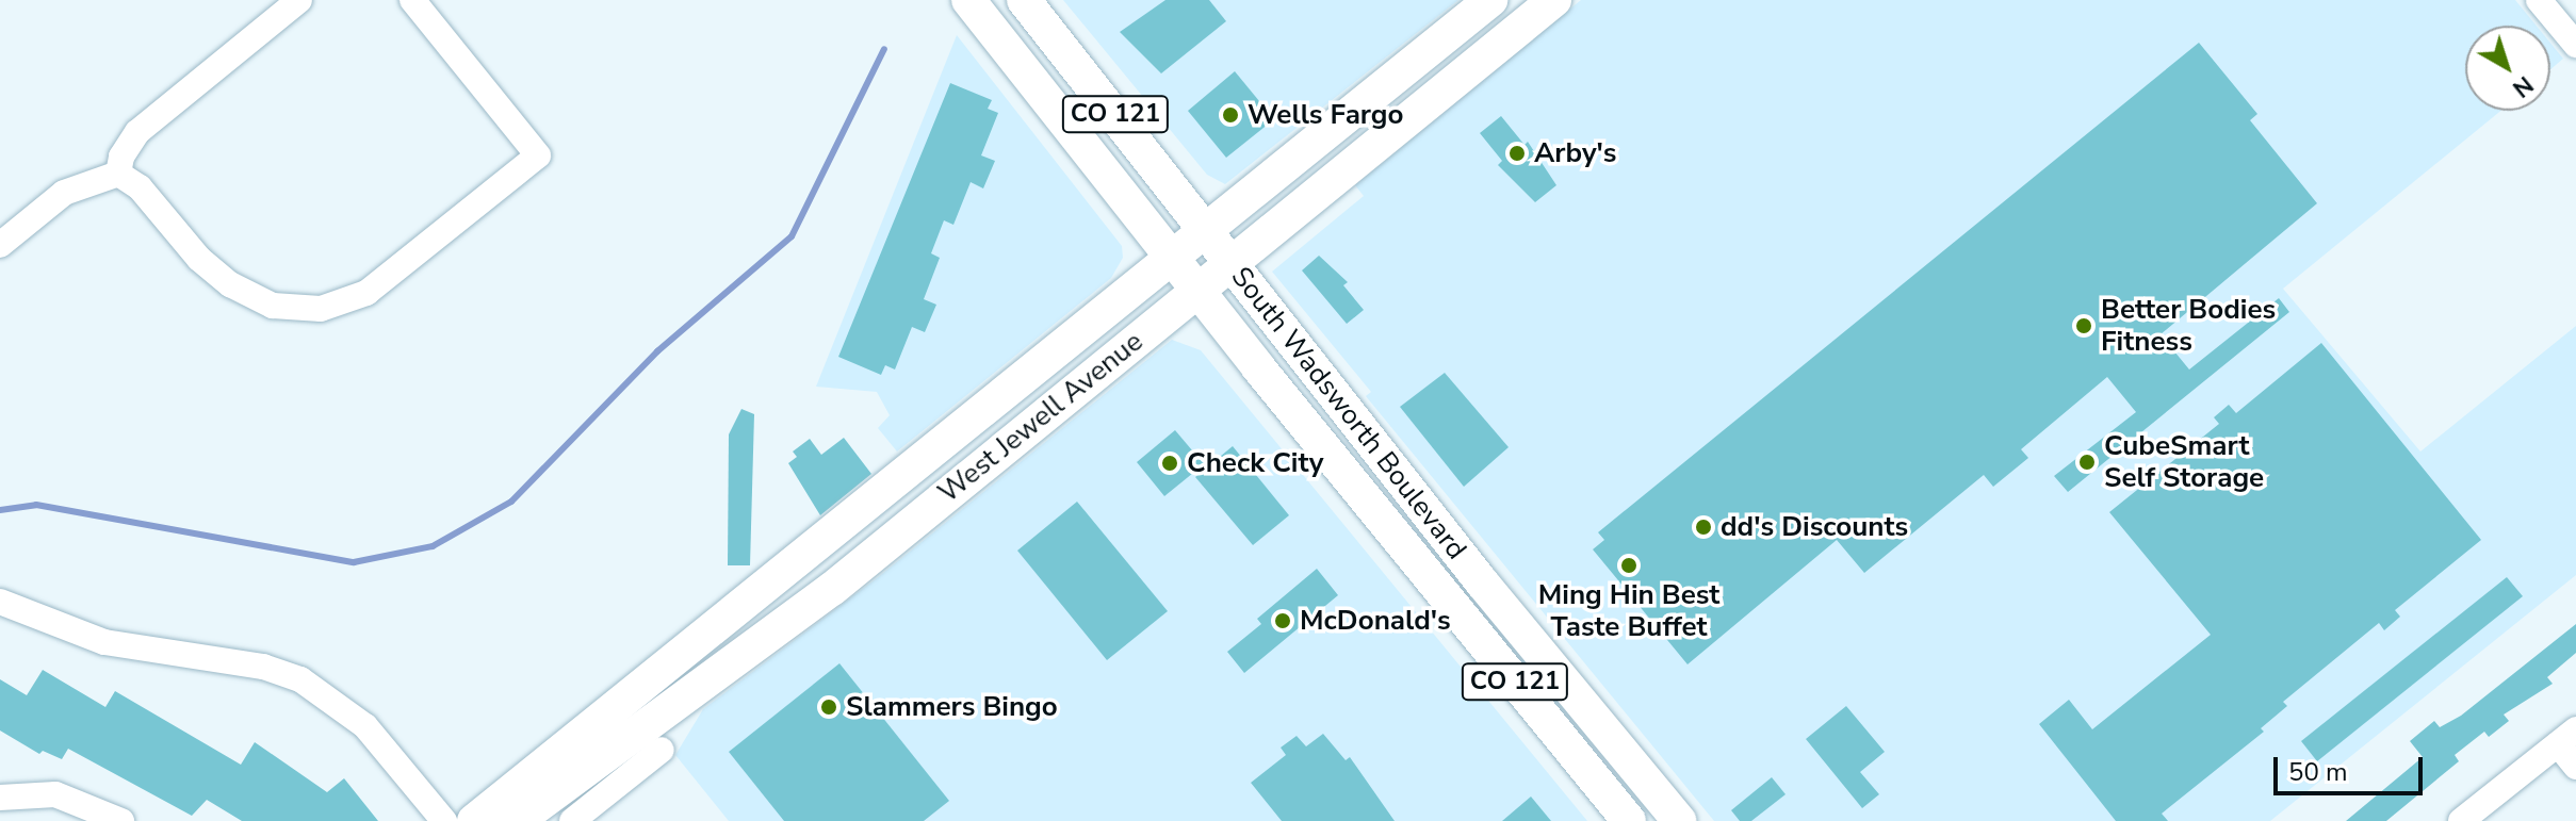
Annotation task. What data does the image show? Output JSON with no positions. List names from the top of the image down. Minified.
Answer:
{"streets":{"main road":["CO 121","South Wadsworth Boulevard","West Jewell Avenue"]},"crossings":[["South Wadsworth Boulevard","West Jewell Avenue"]],"places":["Wells Fargo","Arby's","Better Bodies Fitness","CubeSmart Self Storage","Check City","dd's Discounts","Ming Hin Best Taste Buffet","McDonald's","Slammers Bingo"],"scale_bar":"50 m","north":"bottom right"}
